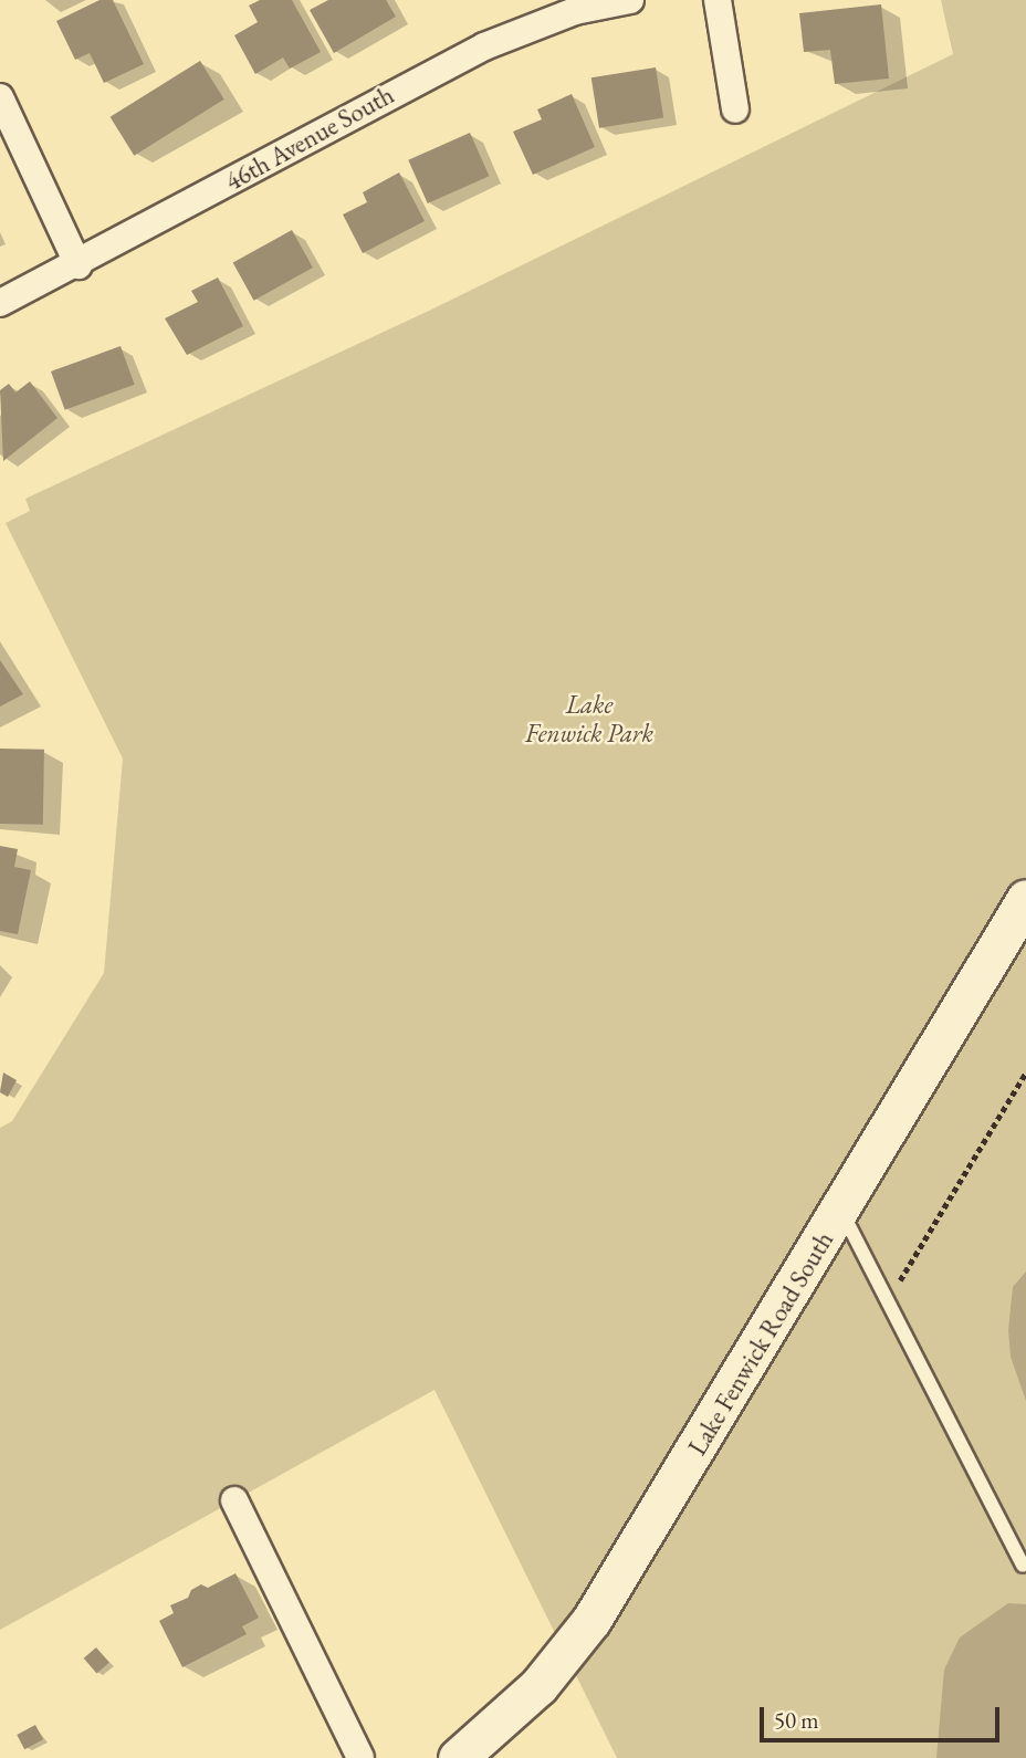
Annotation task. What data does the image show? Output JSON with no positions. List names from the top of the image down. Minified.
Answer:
{"streets":{"street":["46th Avenue South","Lake Fenwick Road South"]},"parks":["Lake Fenwick Park"],"scale_bar":"50 m"}
